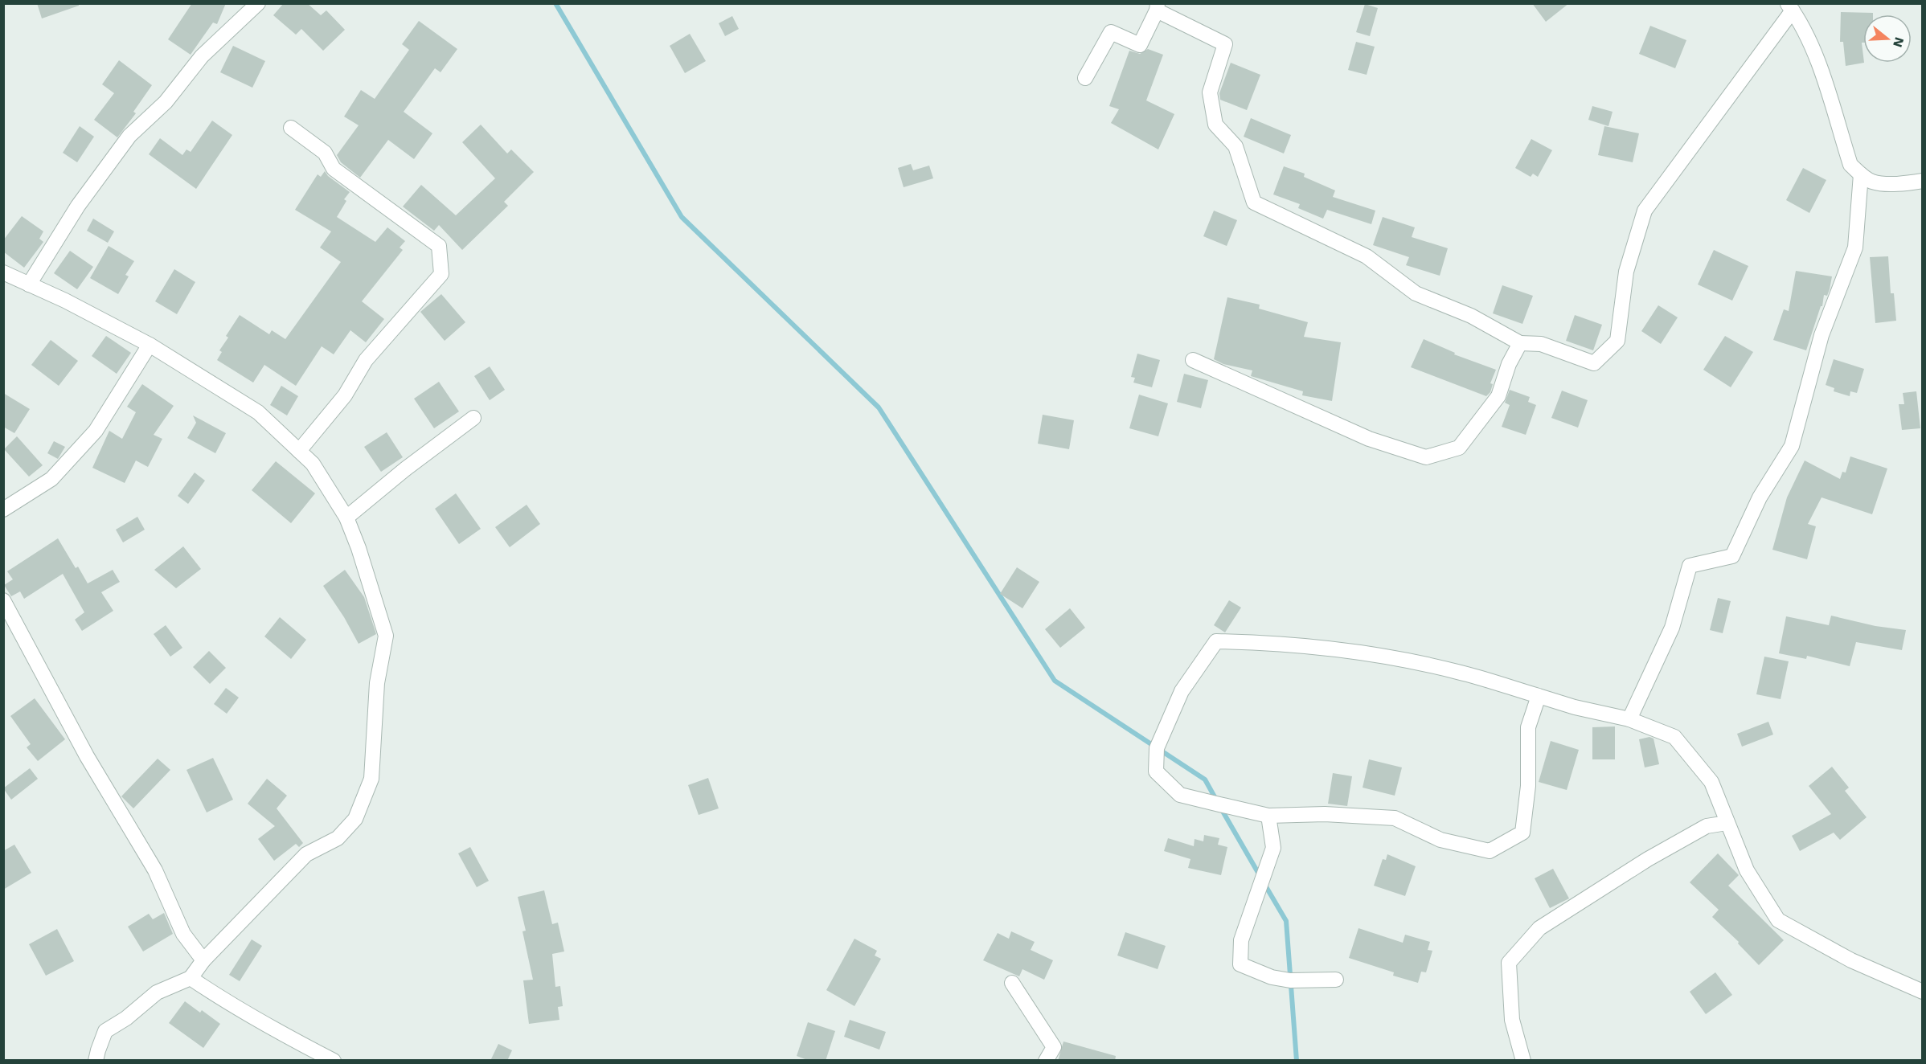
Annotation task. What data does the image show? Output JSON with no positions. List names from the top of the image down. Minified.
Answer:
{"north":"right"}
